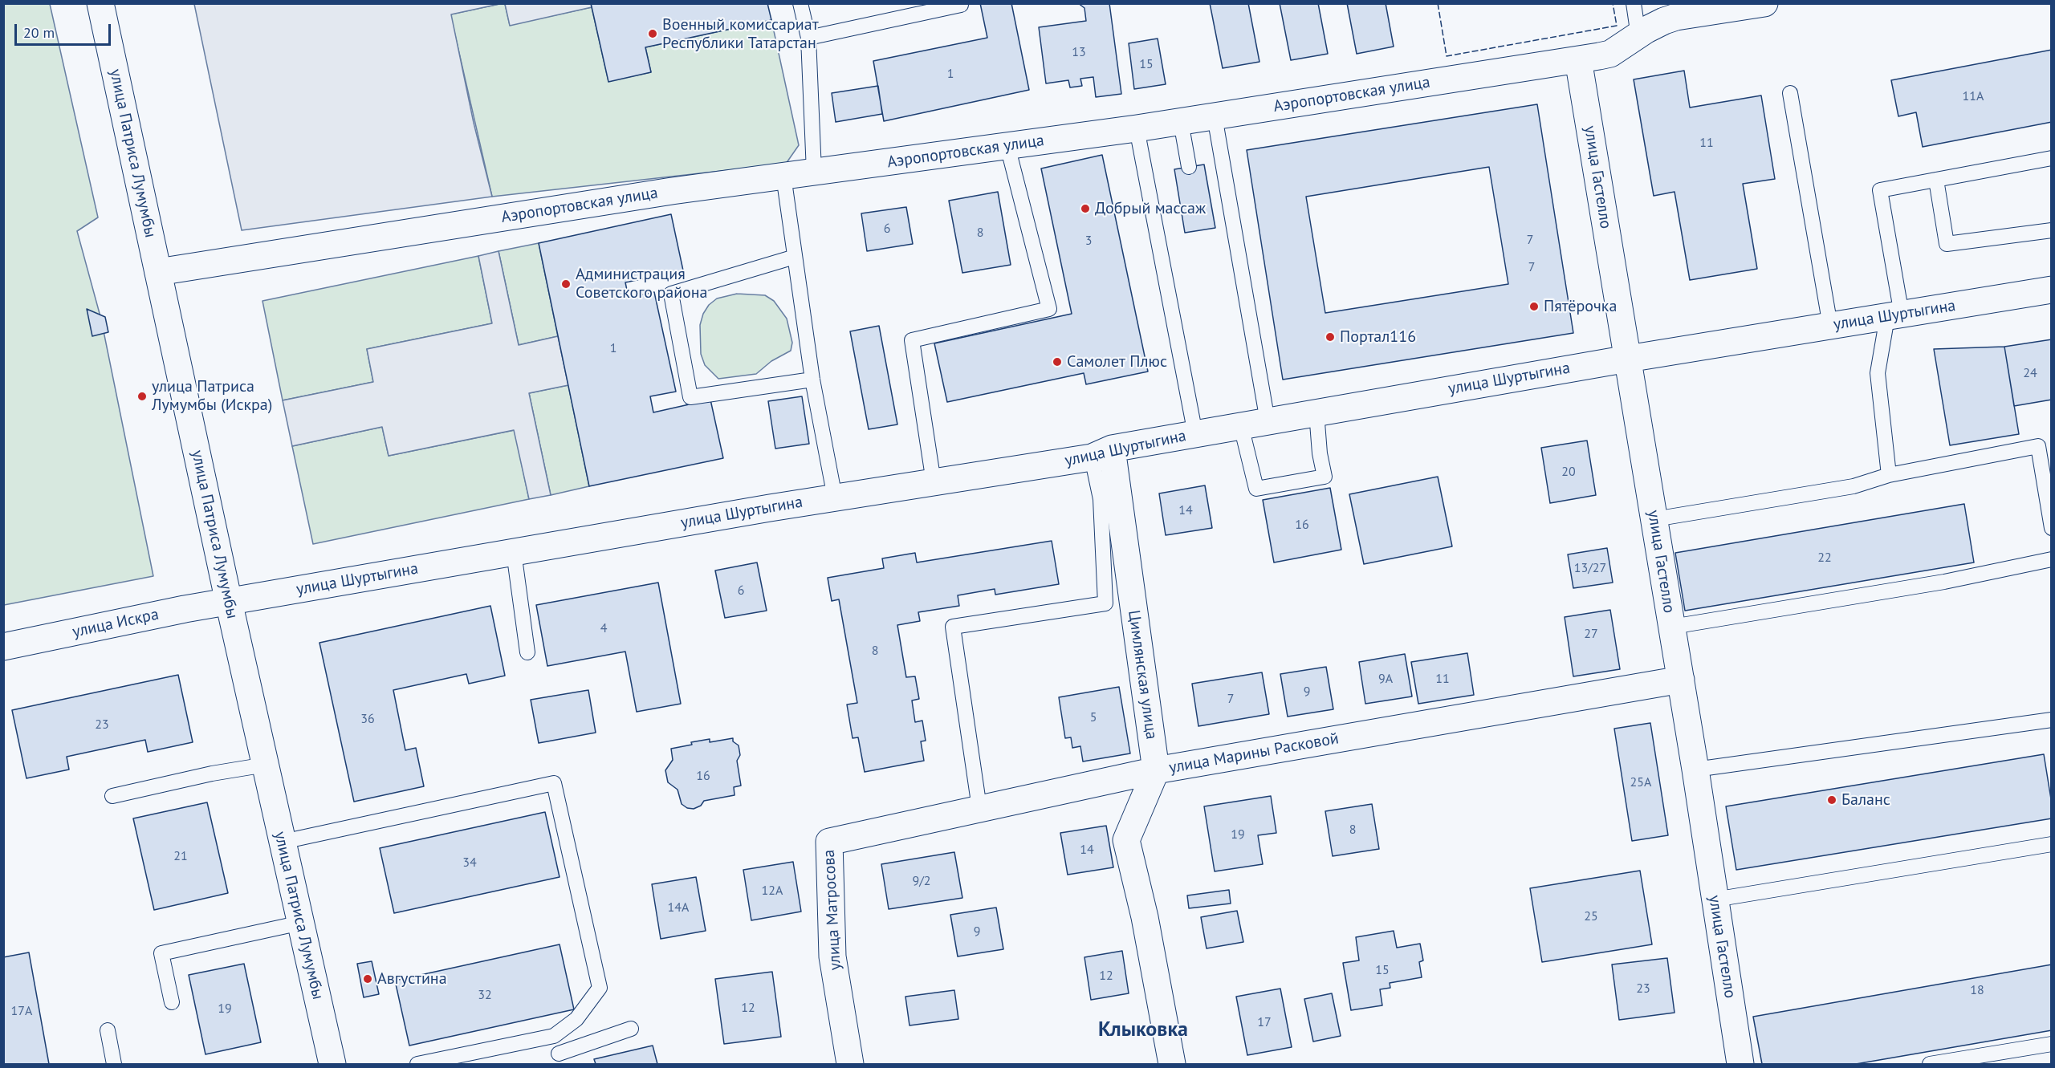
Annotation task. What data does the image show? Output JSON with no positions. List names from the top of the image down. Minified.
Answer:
{"streets":{"street":["Аэропортовская улица","улица Патриса Лумумбы","улица Гастелло","улица Шуртыгина","улица Искра","Цимлянская улица","улица Марины Расковой","улица Матросова"]},"crossings":[["Аэропортовская улица","улица Патриса Лумумбы"],["Аэропортовская улица","улица Гастелло"],["улица Патриса Лумумбы","улица Шуртыгина"],["улица Патриса Лумумбы","улица Искра"],["улица Гастелло","улица Шуртыгина"],["улица Гастелло","улица Марины Расковой"],["улица Шуртыгина","улица Искра"],["улица Шуртыгина","Цимлянская улица"],["Цимлянская улица","улица Марины Расковой"],["улица Марины Расковой","улица Матросова"]],"districts":["Клыковка"],"places":["Военный комиссариат Республики Татарстан","Добрый массаж","Администрация Советского района","Пятёрочка","Портал116","Самолет Плюс","улица Патриса Лумумбы (Искра)","Баланс","Августина"],"house_numbers":["13","15","1","11А","11","6","8","7","3","7","1","24","20","14","16","22","13/27","6","4","27","8","9А","11","9","7","5","36","23","16","25А","8","19","14","21","34","9/2","12А","14А","25","9","15","12","23","18","32","12","19","17А","17"],"scale_bar":"20 m"}
